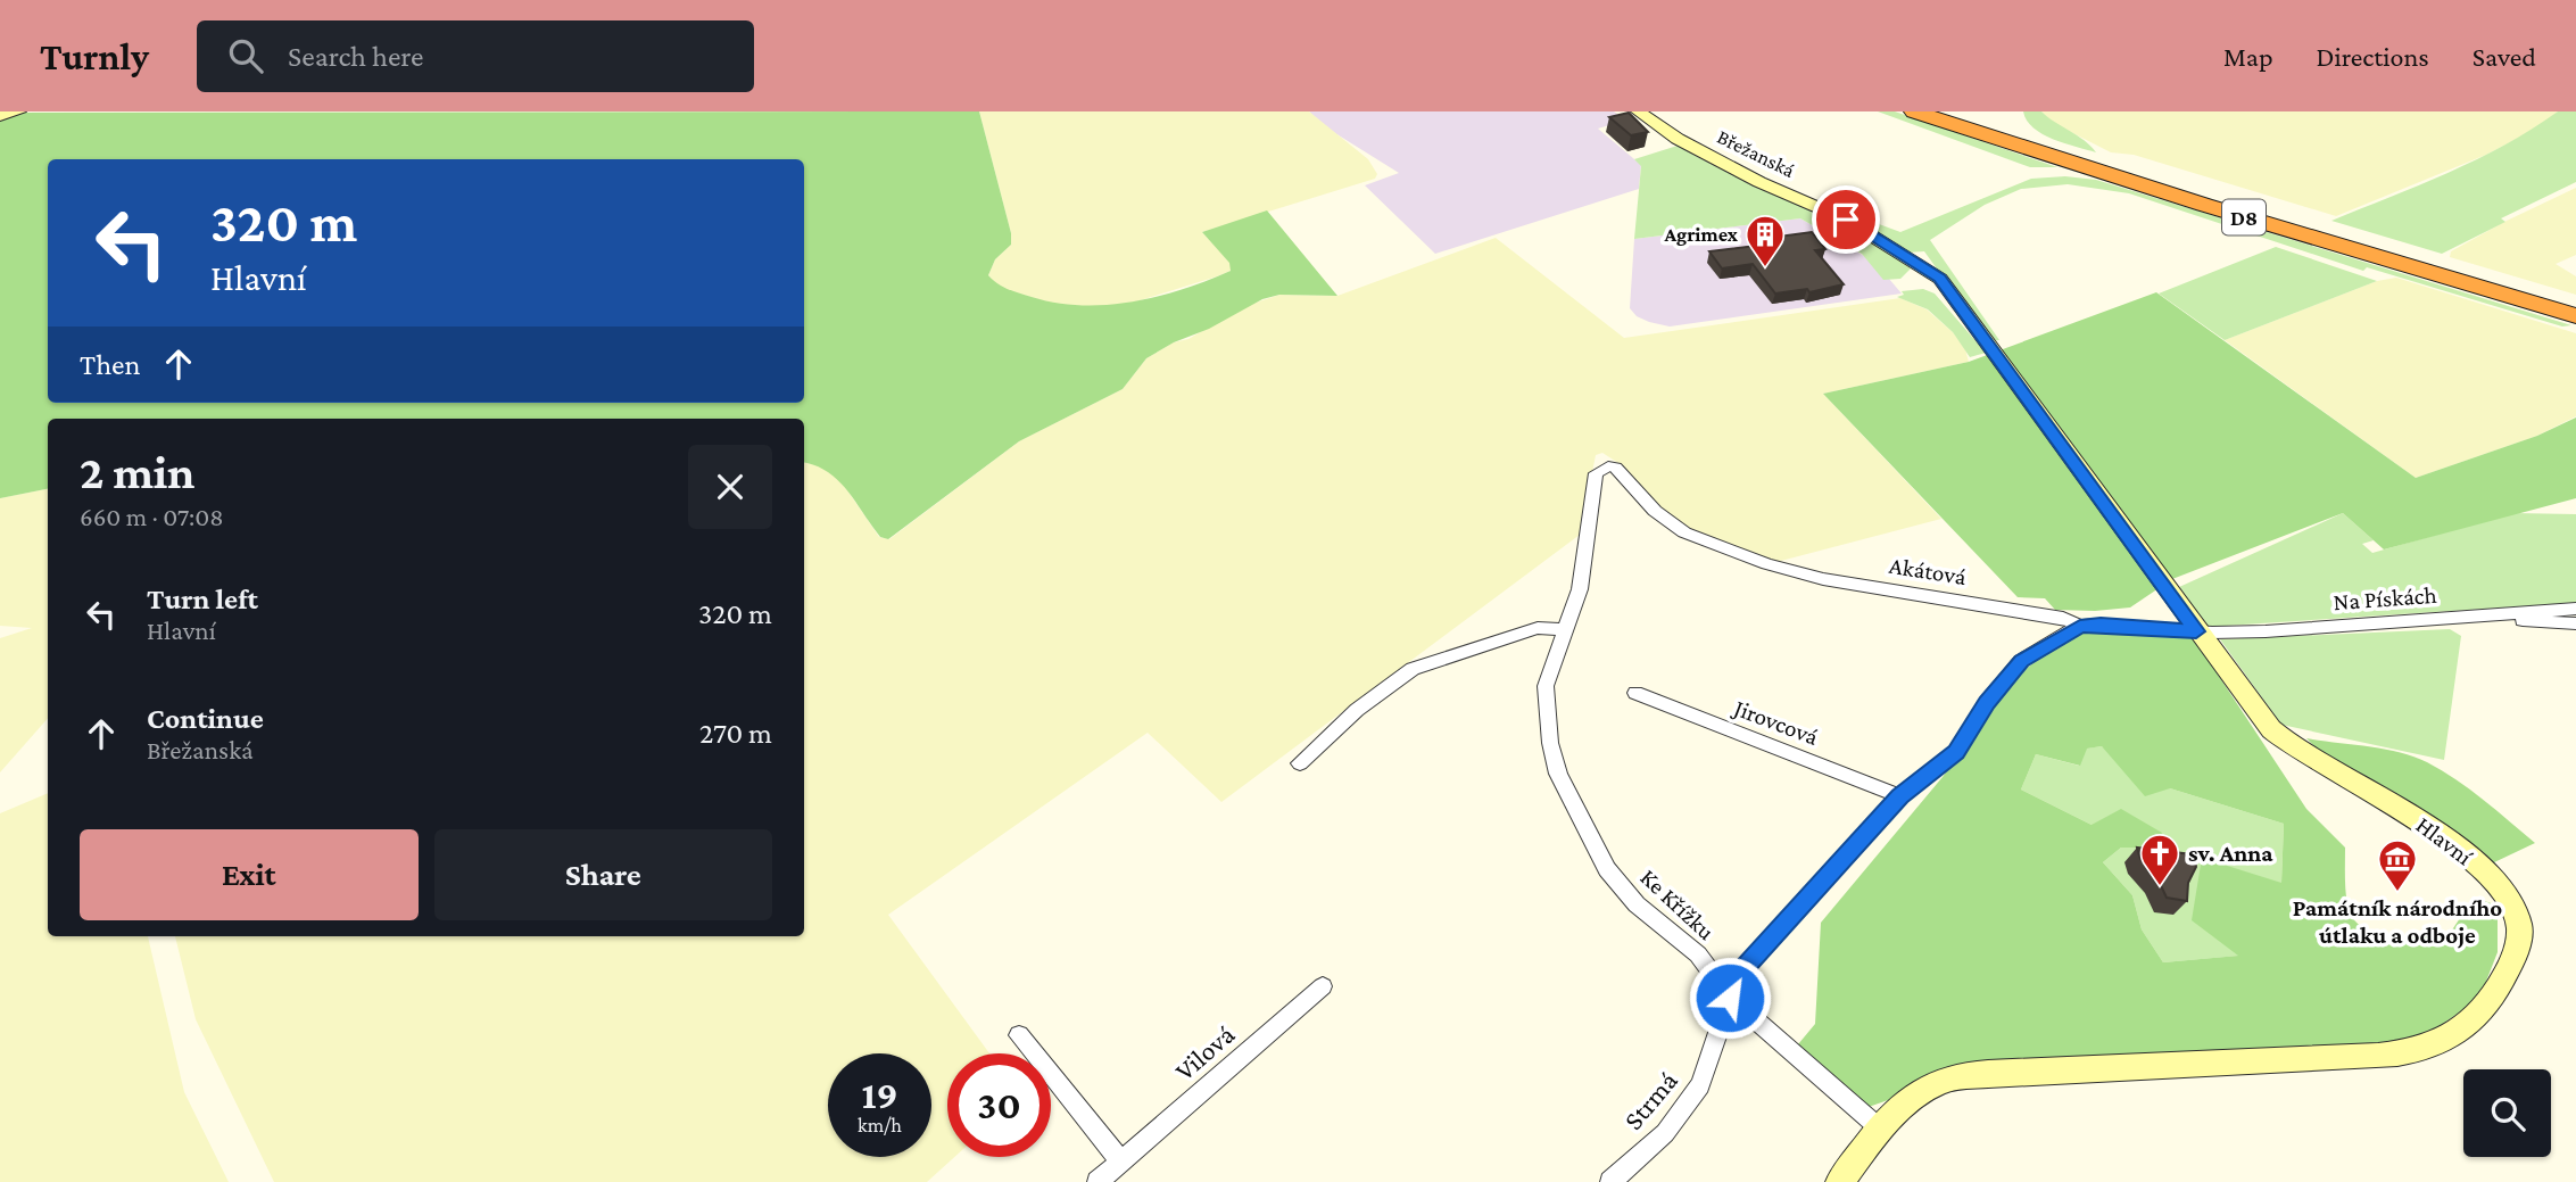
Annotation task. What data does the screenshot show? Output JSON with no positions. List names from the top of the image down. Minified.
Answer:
{"streets":{"highway":["D8"],"street":["Břežanská","Akátová","Na Pískách","Jirovcová","Hlavní","Ke Křížku","Vilová","Strmá"]},"crossings":[["Břežanská","Hlavní"],["Akátová","Na Pískách"],["Akátová","Ke Křížku"],["Akátová","Strmá"],["Na Pískách","Hlavní"],["Na Pískách","Strmá"],["Jirovcová","Strmá"],["Hlavní","Ke Křížku"],["Ke Křížku","Strmá"]],"places":{"building":["Agrimex"],"church":["sv. Anna"],"museum":["Památník národního útlaku a odboje"]},"page":{"header":"Turnly","search":"Search here","nav":["Map","Directions","Saved"],"turn":["320 m","Hlavní"],"then":"Then","heading":["2 min","660 m · 07:08"],"list":[{"name":"Turn left","note":"Hlavní","value":"320 m"},{"name":"Continue","note":"Břežanská","value":"270 m"}],"buttons":["Exit","Share"],"speed":"19 km/h","limit":"30"}}
